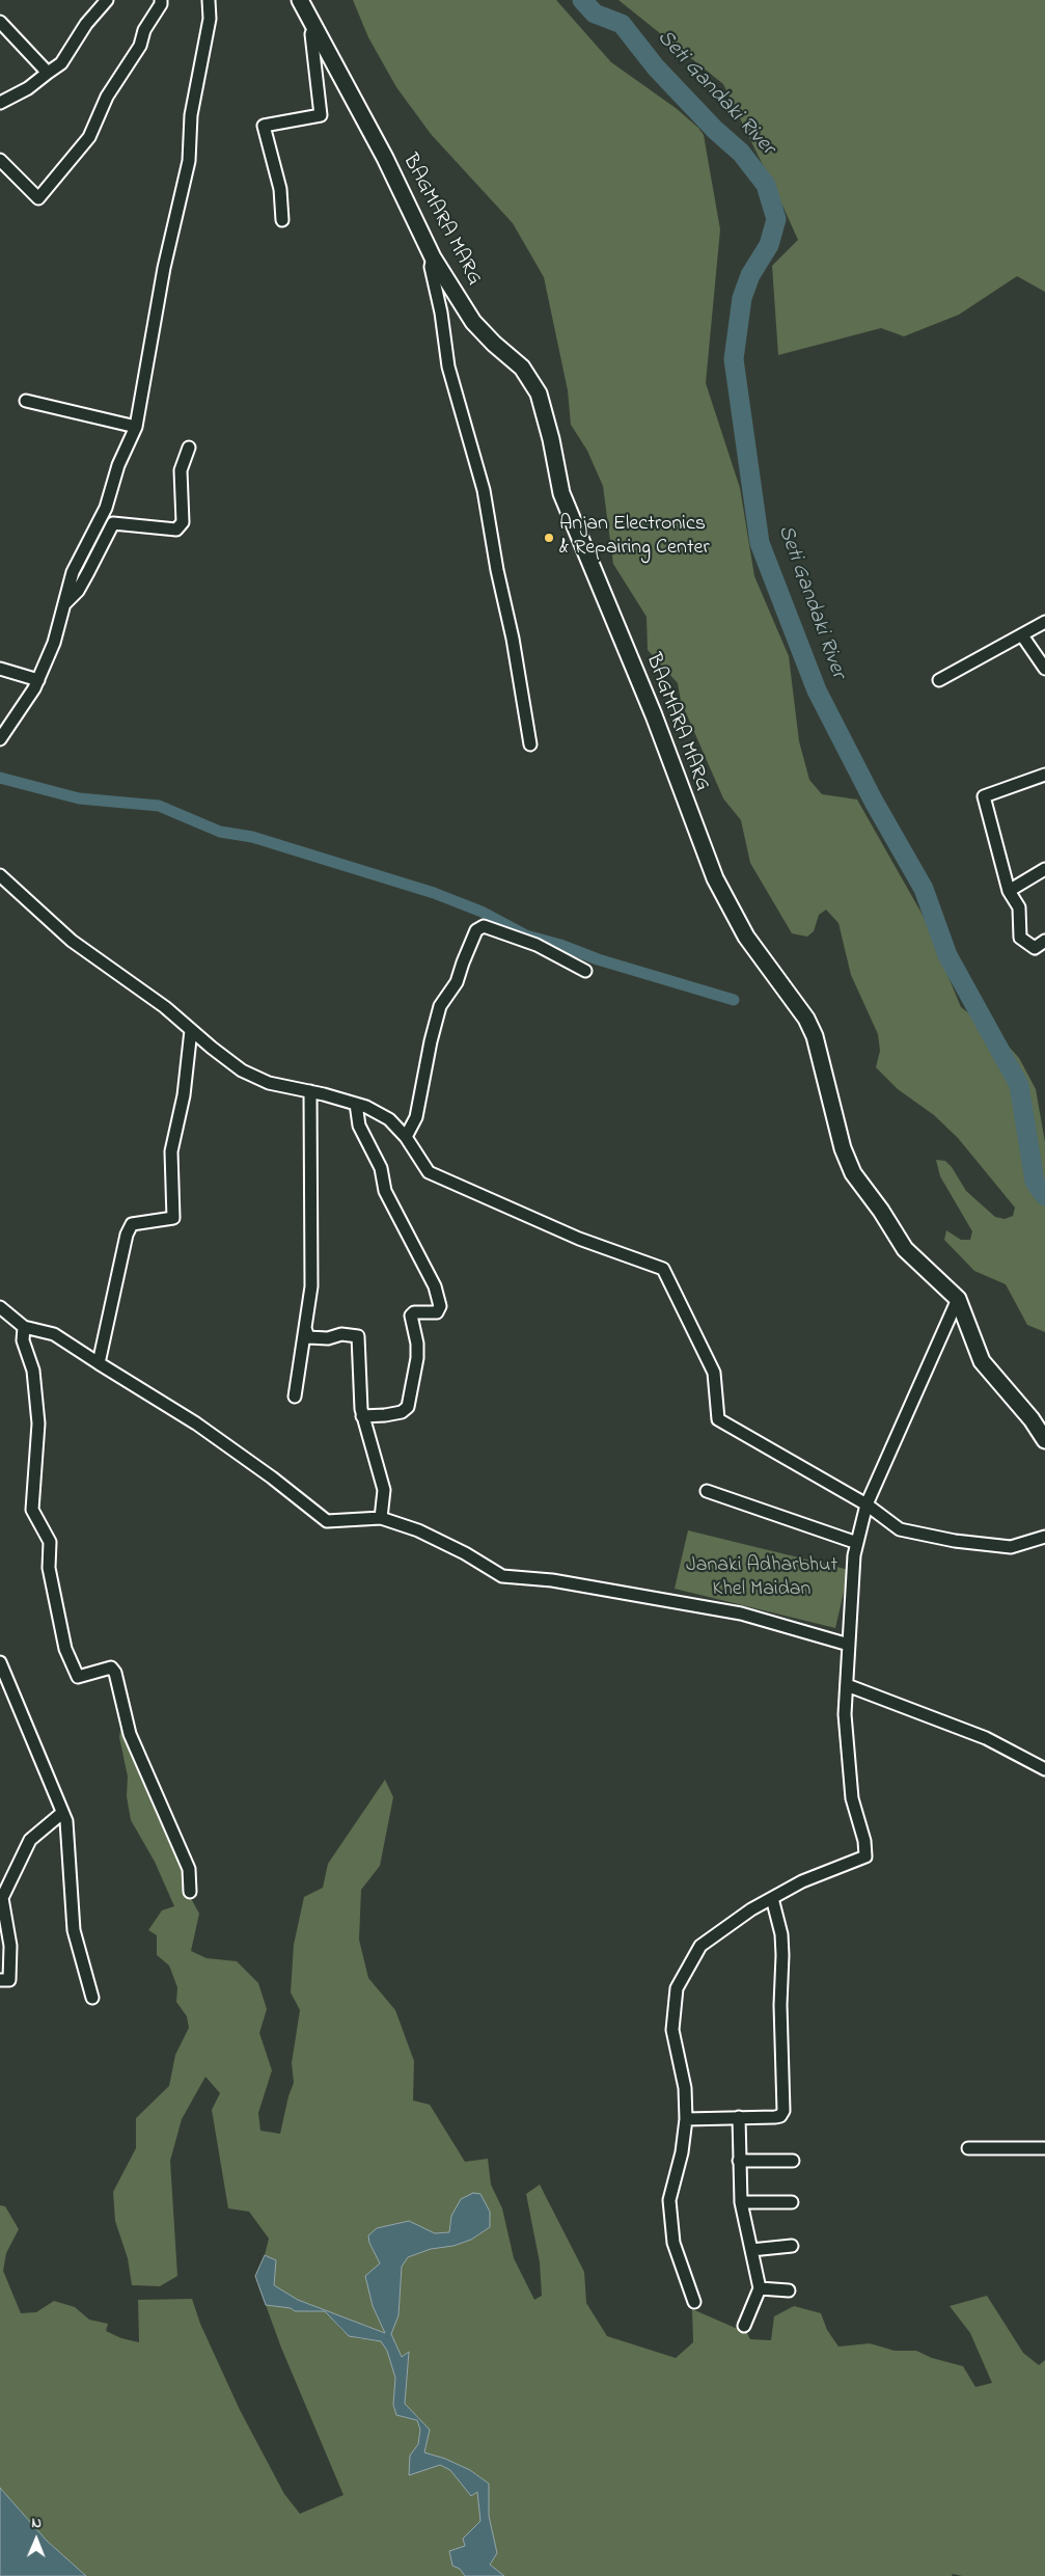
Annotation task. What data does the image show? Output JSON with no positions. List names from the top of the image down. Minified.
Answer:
{"streets":{"main road":["BAGMARA MARG"]},"water":["Seti Gandaki River"],"parks":["Janaki Adharbhut Khel Maidan"],"places":["Anjan Electronics & Repairing Center"],"north":"top"}
